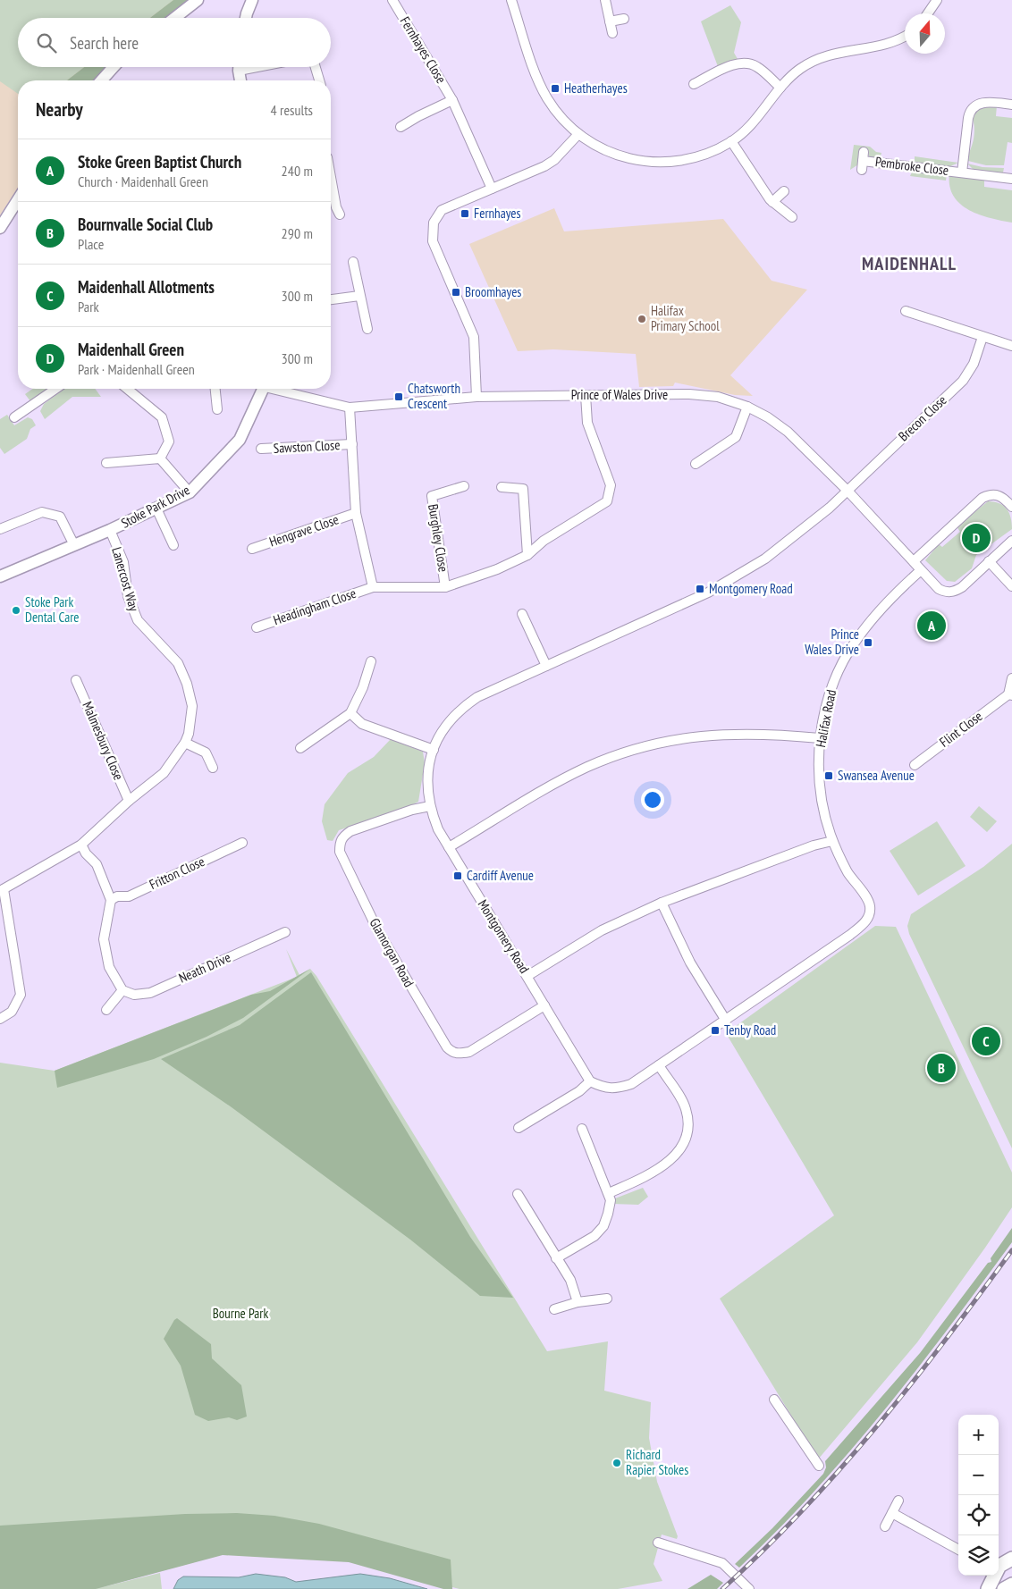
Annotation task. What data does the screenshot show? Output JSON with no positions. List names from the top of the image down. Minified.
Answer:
{"streets":{"street":["Fernhayes Close","Pembroke Close","Prince of Wales Drive","Brecon Close","Sawston Close","Stoke Park Drive","Hengrave Close","Burghley Close","Lanercost Way","Headingham Close","Halifax Road","Flint Close","Malmesbury Close","Fritton Close","Montgomery Road","Glamorgan Road","Neath Drive"]},"crossings":[["Prince of Wales Drive","Brecon Close"],["Prince of Wales Drive","Halifax Road"],["Prince of Wales Drive","Montgomery Road"],["Brecon Close","Montgomery Road"],["Stoke Park Drive","Lanercost Way"],["Lanercost Way","Malmesbury Close"],["Montgomery Road","Glamorgan Road"]],"districts":["MAIDENHALL"],"parks":["Bourne Park"],"places":{"transit":["Heatherhayes","Fernhayes","Broomhayes","Chatsworth Crescent","Montgomery Road","Prince Wales Drive","Swansea Avenue","Cardiff Avenue","Tenby Road"],"other":["Halifax Primary School","Stoke Park Dental Care","Richard Rapier Stokes"]},"north":"top","page":{"search":"Search here","heading":["Nearby","4 results"],"list":[{"mark":"A","name":"Stoke Green Baptist Church","note":"Church · Maidenhall Green","value":"240 m"},{"mark":"B","name":"Bournvalle Social Club","note":"Place","value":"290 m"},{"mark":"C","name":"Maidenhall Allotments","note":"Park","value":"300 m"},{"mark":"D","name":"Maidenhall Green","note":"Park · Maidenhall Green","value":"300 m"}],"pins":["D","A","C","B"],"map_buttons":["+","−"]}}
